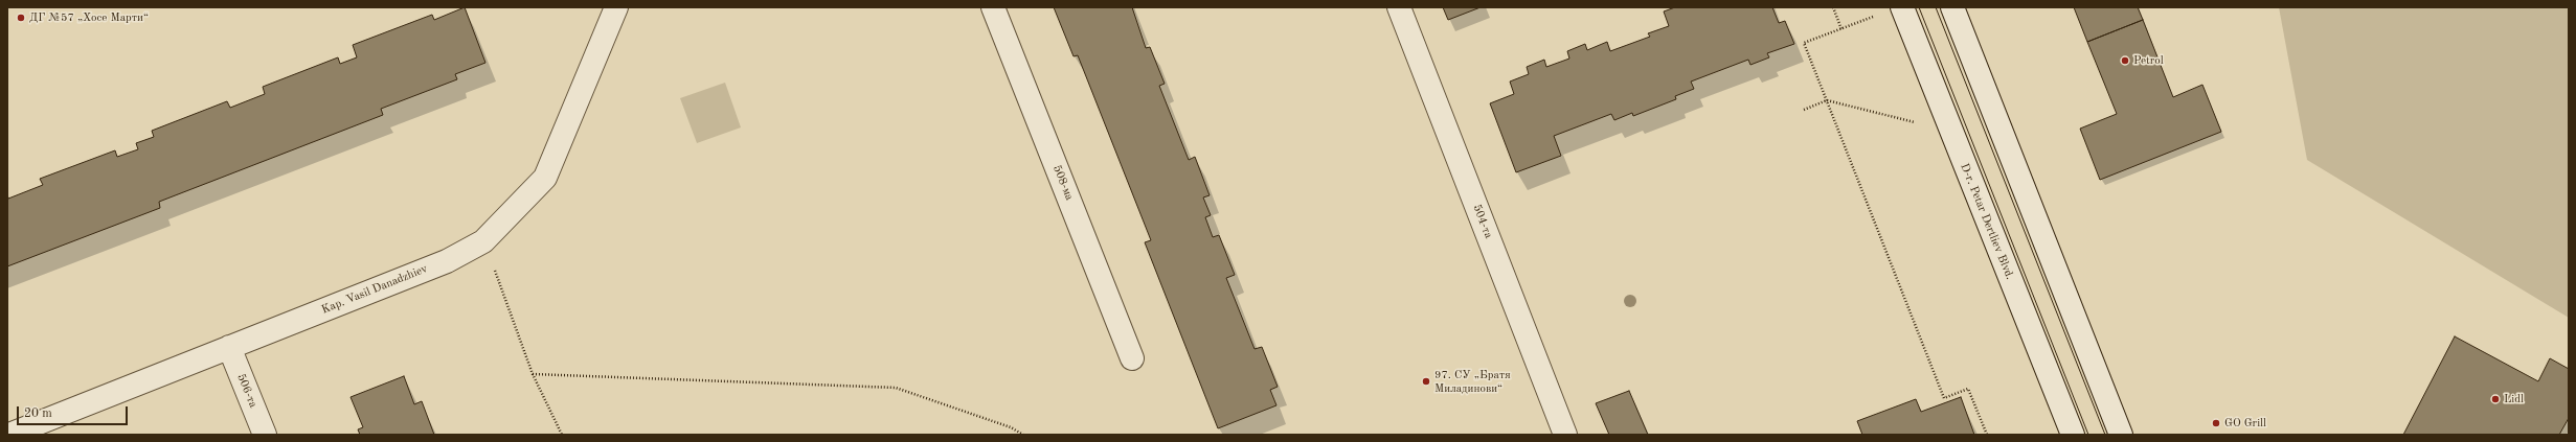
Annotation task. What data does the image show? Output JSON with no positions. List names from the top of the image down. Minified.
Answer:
{"streets":{"street":["508-ма","504-та","D-r. Petar Dertliev Blvd.","Kap. Vasil Danadzhiev","506-та"]},"crossings":[["Kap. Vasil Danadzhiev","506-та"]],"places":["ДГ №57 „Хосе Марти“","Petrol","97. СУ „Братя Миладинови“","Lidl","GO Grill"],"scale_bar":"20 m"}
